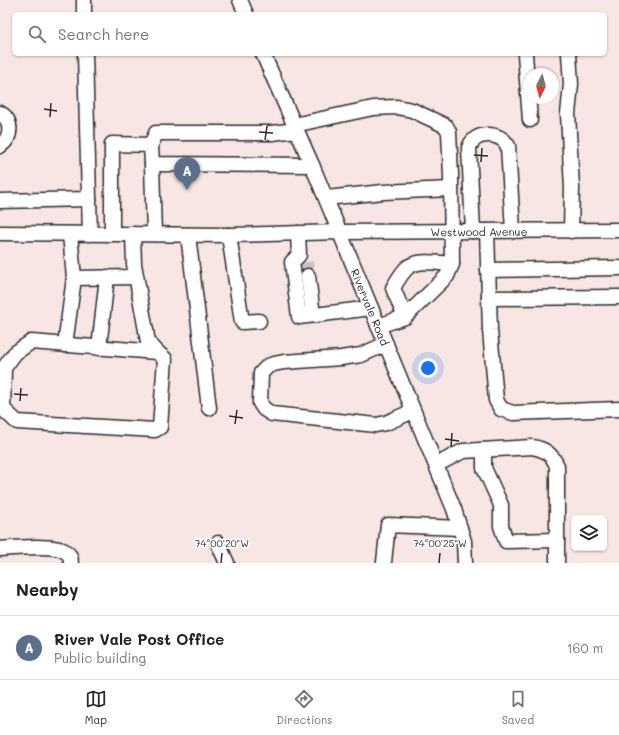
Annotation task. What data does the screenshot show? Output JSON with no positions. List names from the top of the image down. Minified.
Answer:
{"streets":{"street":["Westwood Avenue","Rivervale Road"]},"crossings":[["Westwood Avenue","Rivervale Road"]],"north":"bottom","page":{"search":"Search here","pins":"A","heading":"Nearby","list":[{"mark":"A","name":"River Vale Post Office","note":"Public building","value":"160 m"}],"nav":["Map","Directions","Saved"]},"coordinates":["74°00'20\"W","74°00'25\"W"]}
